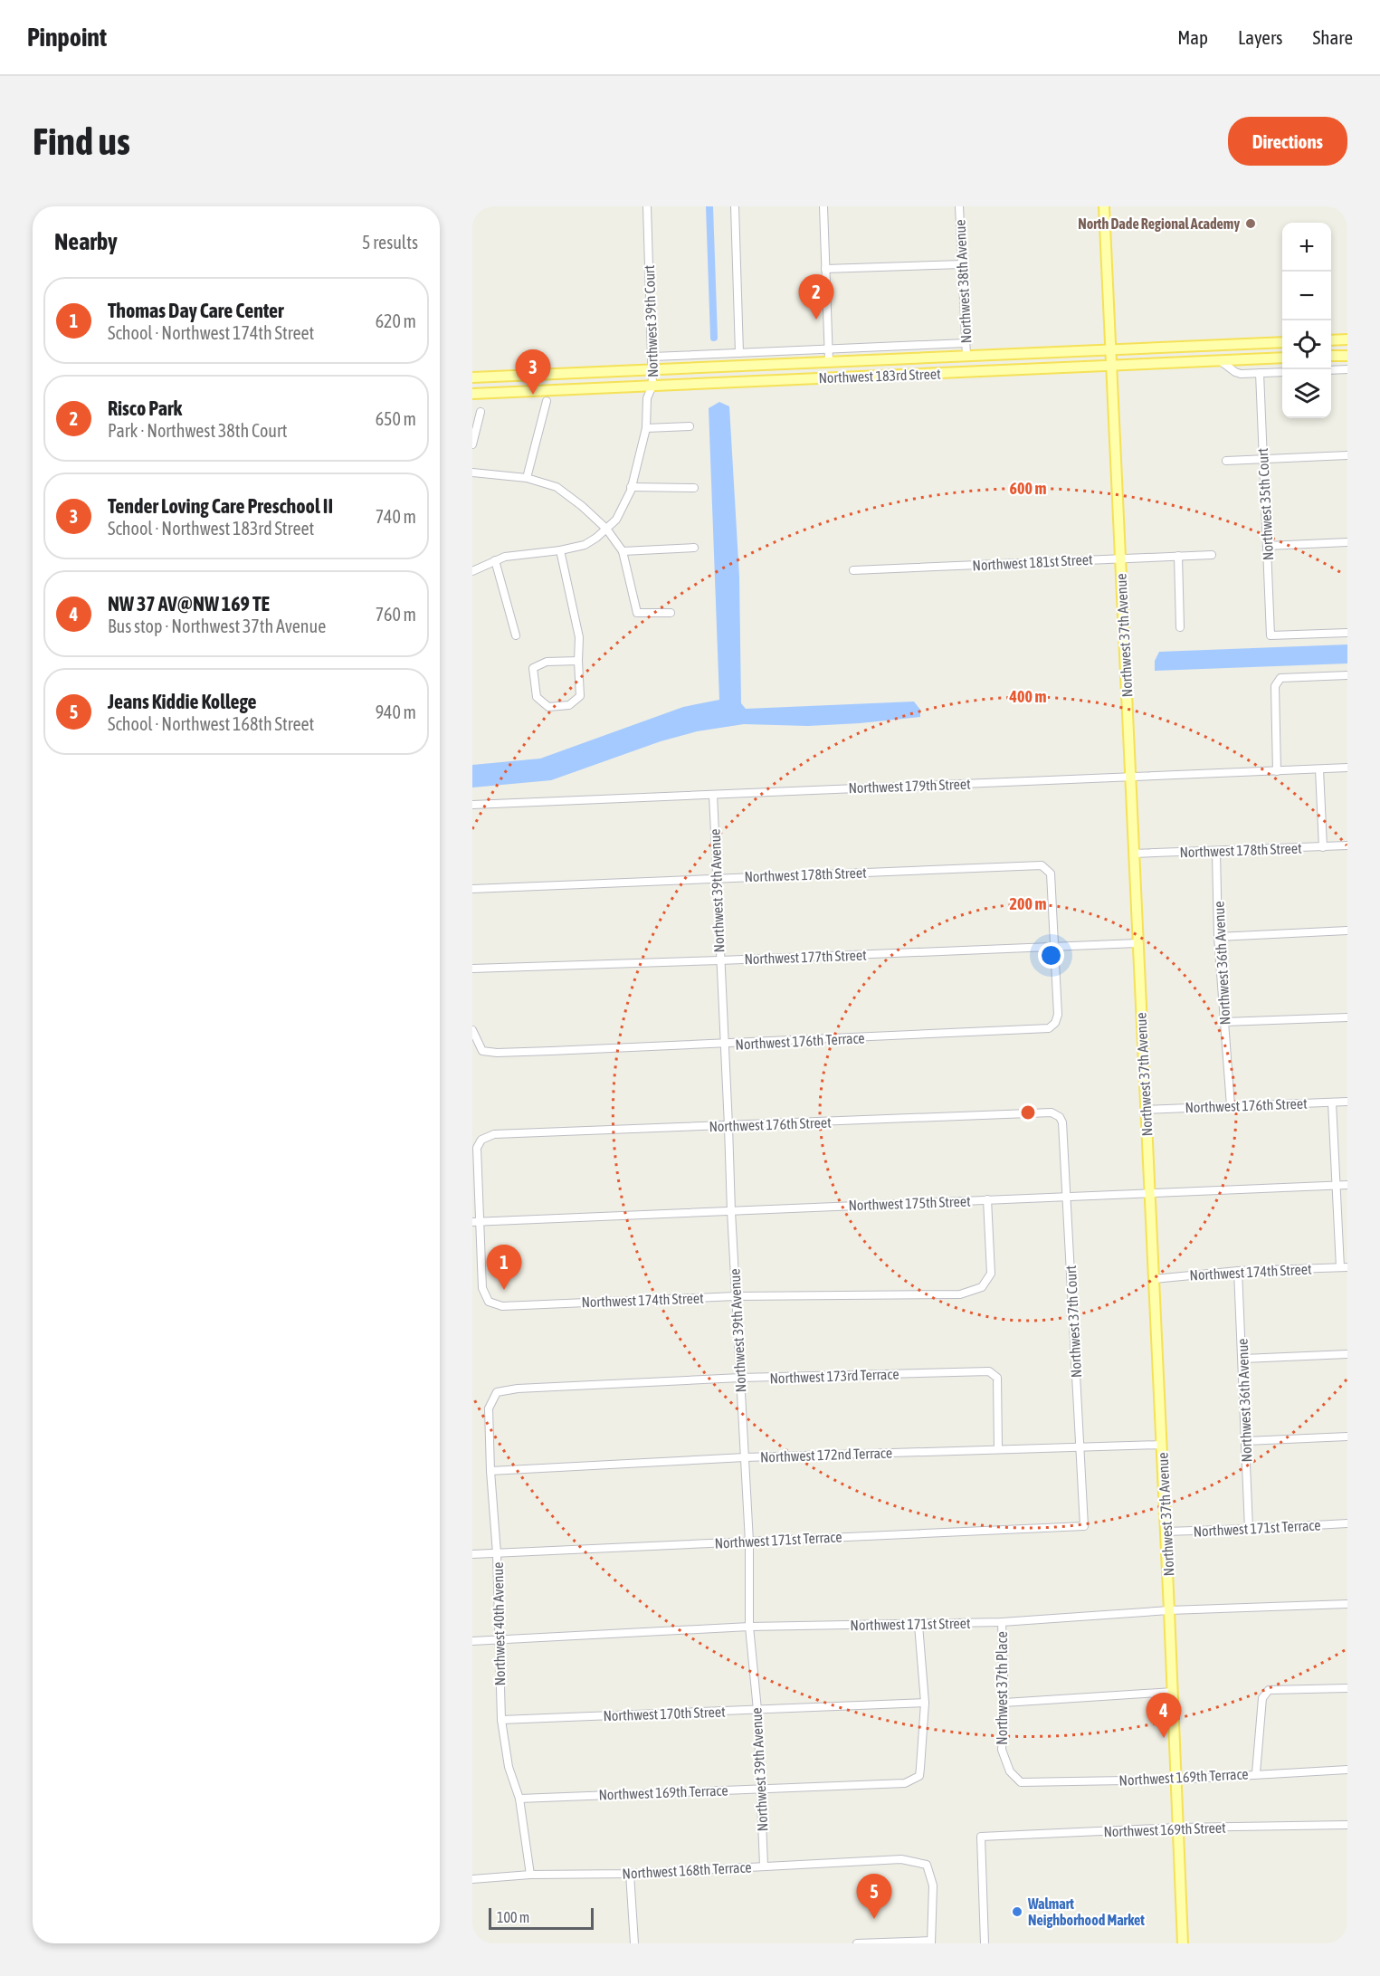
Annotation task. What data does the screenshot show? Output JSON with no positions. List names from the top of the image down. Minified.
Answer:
{"streets":{"main road":["Northwest 183rd Street","Northwest 37th Avenue"],"street":["Northwest 38th Avenue","Northwest 39th Court","Northwest 35th Court","Northwest 181st Street","Northwest 179th Street","Northwest 178th Street","Northwest 39th Avenue","Northwest 177th Street","Northwest 36th Avenue","Northwest 176th Terrace","Northwest 176th Street","Northwest 175th Street","Northwest 174th Street","Northwest 37th Court","Northwest 173rd Terrace","Northwest 172nd Terrace","Northwest 171st Terrace","Northwest 40th Avenue","Northwest 171st Street","Northwest 37th Place","Northwest 170th Street","Northwest 169th Terrace","Northwest 169th Street","Northwest 168th Terrace"]},"crossings":[["Northwest 38th Avenue","Northwest 183rd Street"],["Northwest 39th Court","Northwest 183rd Street"],["Northwest 183rd Street","Northwest 37th Avenue"],["Northwest 181st Street","Northwest 37th Avenue"],["Northwest 37th Avenue","Northwest 179th Street"],["Northwest 37th Avenue","Northwest 178th Street"],["Northwest 37th Avenue","Northwest 177th Street"],["Northwest 37th Avenue","Northwest 176th Street"],["Northwest 37th Avenue","Northwest 175th Street"],["Northwest 37th Avenue","Northwest 174th Street"],["Northwest 37th Avenue","Northwest 172nd Terrace"],["Northwest 37th Avenue","Northwest 171st Terrace"],["Northwest 37th Avenue","Northwest 171st Street"],["Northwest 37th Avenue","Northwest 169th Terrace"],["Northwest 37th Avenue","Northwest 169th Street"],["Northwest 179th Street","Northwest 39th Avenue"],["Northwest 178th Street","Northwest 39th Avenue"],["Northwest 178th Street","Northwest 177th Street"],["Northwest 178th Street","Northwest 36th Avenue"],["Northwest 178th Street","Northwest 176th Terrace"],["Northwest 39th Avenue","Northwest 177th Street"],["Northwest 39th Avenue","Northwest 176th Terrace"],["Northwest 39th Avenue","Northwest 176th Street"],["Northwest 39th Avenue","Northwest 175th Street"],["Northwest 39th Avenue","Northwest 174th Street"],["Northwest 39th Avenue","Northwest 173rd Terrace"],["Northwest 39th Avenue","Northwest 172nd Terrace"],["Northwest 39th Avenue","Northwest 171st Terrace"],["Northwest 39th Avenue","Northwest 171st Street"],["Northwest 39th Avenue","Northwest 170th Street"],["Northwest 39th Avenue","Northwest 169th Terrace"],["Northwest 39th Avenue","Northwest 168th Terrace"],["Northwest 177th Street","Northwest 176th Terrace"],["Northwest 36th Avenue","Northwest 176th Street"],["Northwest 36th Avenue","Northwest 174th Street"],["Northwest 36th Avenue","Northwest 171st Terrace"],["Northwest 176th Street","Northwest 175th Street"],["Northwest 176th Street","Northwest 174th Street"],["Northwest 176th Street","Northwest 37th Court"],["Northwest 175th Street","Northwest 174th Street"],["Northwest 175th Street","Northwest 37th Court"],["Northwest 37th Court","Northwest 172nd Terrace"],["Northwest 37th Court","Northwest 171st Terrace"],["Northwest 173rd Terrace","Northwest 172nd Terrace"],["Northwest 173rd Terrace","Northwest 40th Avenue"],["Northwest 172nd Terrace","Northwest 40th Avenue"],["Northwest 171st Terrace","Northwest 40th Avenue"],["Northwest 40th Avenue","Northwest 171st Street"],["Northwest 40th Avenue","Northwest 170th Street"],["Northwest 40th Avenue","Northwest 169th Terrace"],["Northwest 40th Avenue","Northwest 168th Terrace"],["Northwest 171st Street","Northwest 37th Place"],["Northwest 37th Place","Northwest 169th Terrace"],["Northwest 170th Street","Northwest 169th Terrace"]],"places":["North Dade Regional Academy","Walmart Neighborhood Market"],"scale_bar":"100 m","page":{"header":"Pinpoint","nav":["Map","Layers","Share"],"buttons":"Directions","title":"Find us","heading":["Nearby","5 results"],"map_buttons":["+","−"],"pins":["2","3","1","4","5"],"list":[{"mark":"1","name":"Thomas Day Care Center","note":"School · Northwest 174th Street","value":"620 m"},{"mark":"2","name":"Risco Park","note":"Park · Northwest 38th Court","value":"650 m"},{"mark":"3","name":"Tender Loving Care Preschool II","note":"School · Northwest 183rd Street","value":"740 m"},{"mark":"4","name":"NW 37 AV@NW 169 TE","note":"Bus stop · Northwest 37th Avenue","value":"760 m"},{"mark":"5","name":"Jeans Kiddie Kollege","note":"School · Northwest 168th Street","value":"940 m"}],"scale":"100 m"},"rings":["600 m","400 m","200 m"]}
